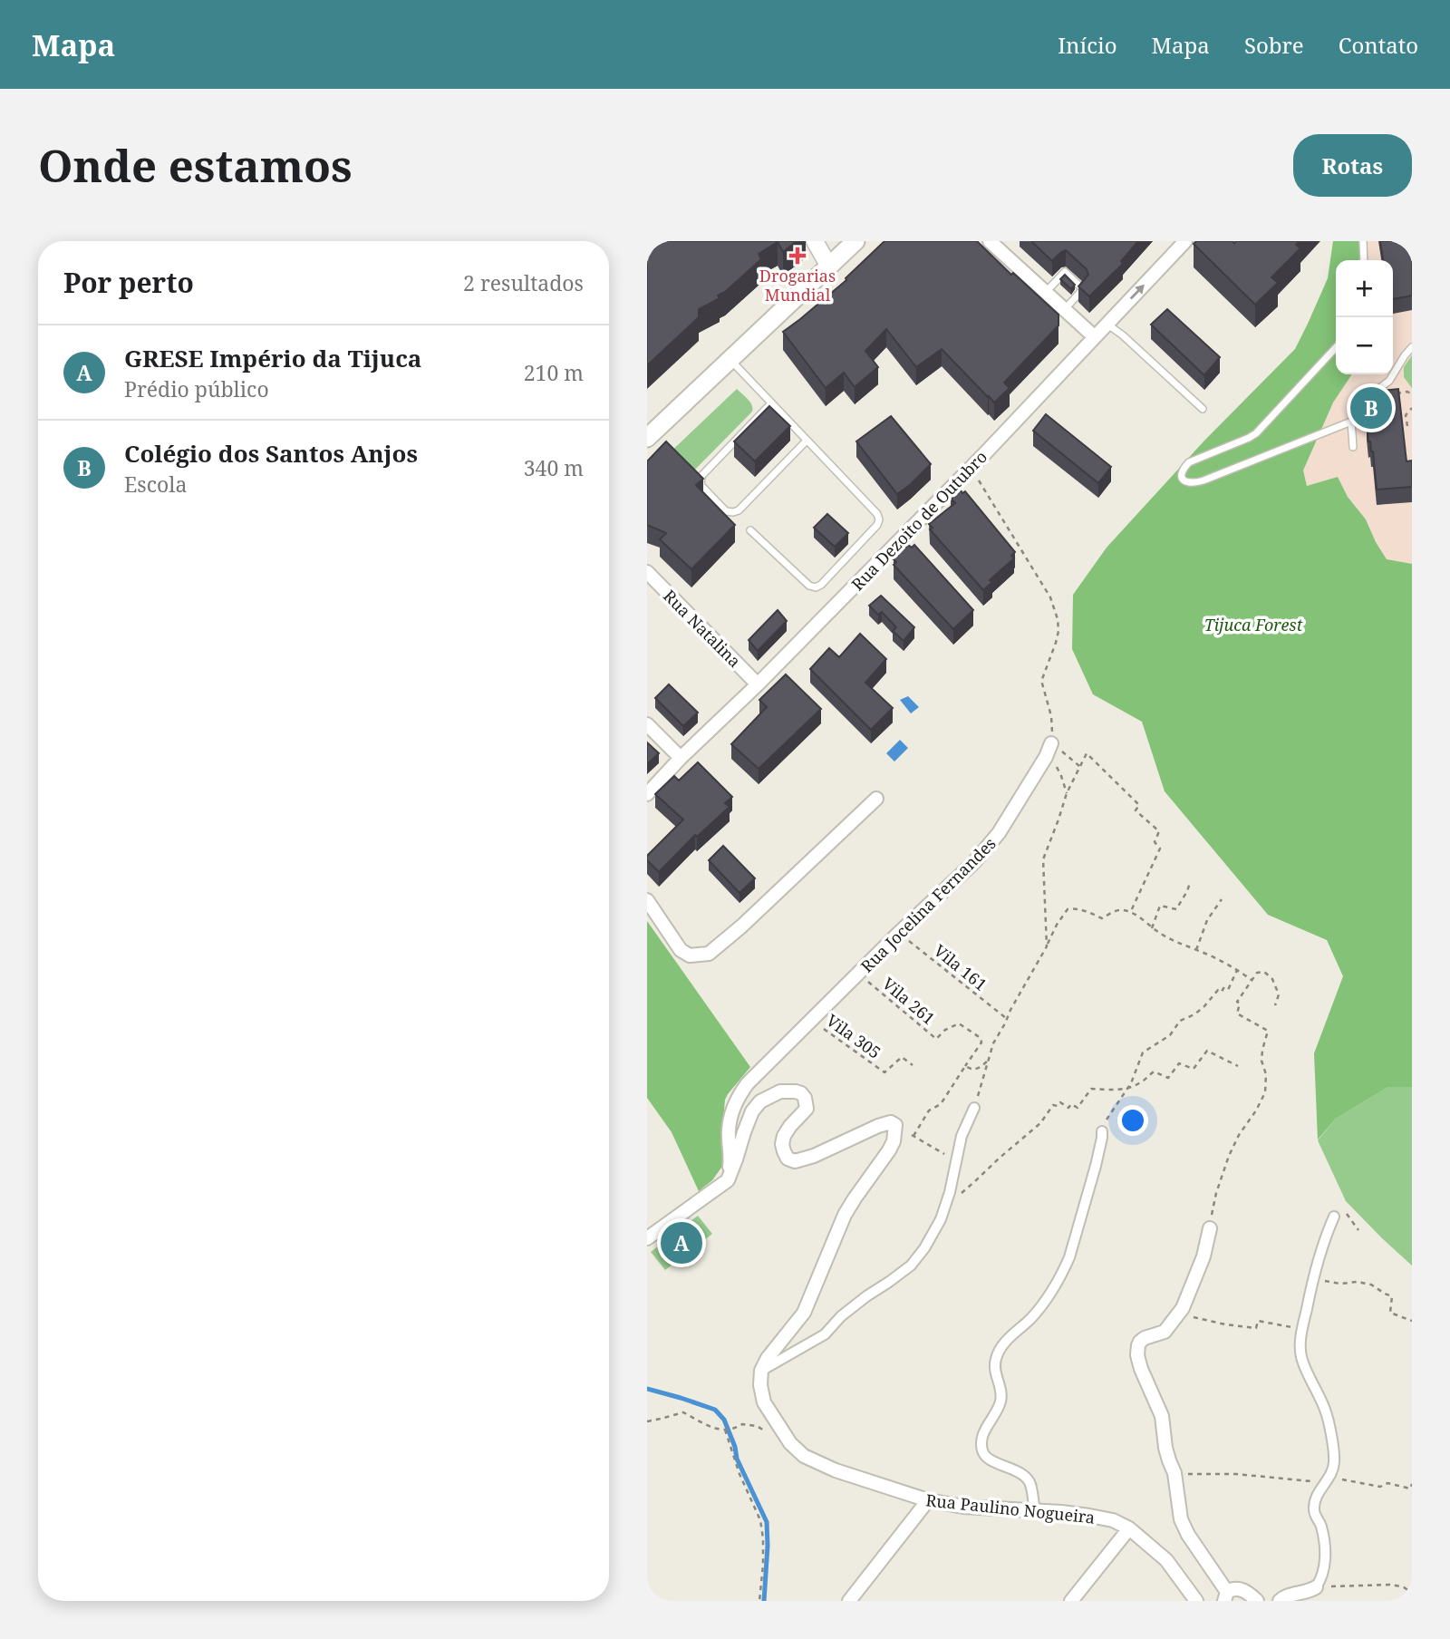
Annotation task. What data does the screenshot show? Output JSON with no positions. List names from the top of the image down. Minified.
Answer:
{"streets":{"street":["Rua Dezoito de Outubro","Rua Natalina","Rua Jocelina Fernandes","Rua Paulino Nogueira"],"path":["Vila 161","Vila 261","Vila 305"]},"crossings":[["Rua Dezoito de Outubro","Rua Natalina"],["Rua Jocelina Fernandes","Vila 161"],["Rua Jocelina Fernandes","Vila 261"],["Rua Jocelina Fernandes","Vila 305"]],"parks":["Tijuca Forest"],"places":{"health":["Drogarias Mundial"]},"page":{"header":"Mapa","nav":["Início","Mapa","Sobre","Contato"],"buttons":"Rotas","title":"Onde estamos","heading":["Por perto","2 resultados"],"map_buttons":["+","−"],"list":[{"mark":"A","name":"GRESE Império da Tijuca","note":"Prédio público","value":"210 m"},{"mark":"B","name":"Colégio dos Santos Anjos","note":"Escola","value":"340 m"}],"pins":["B","A"]}}
